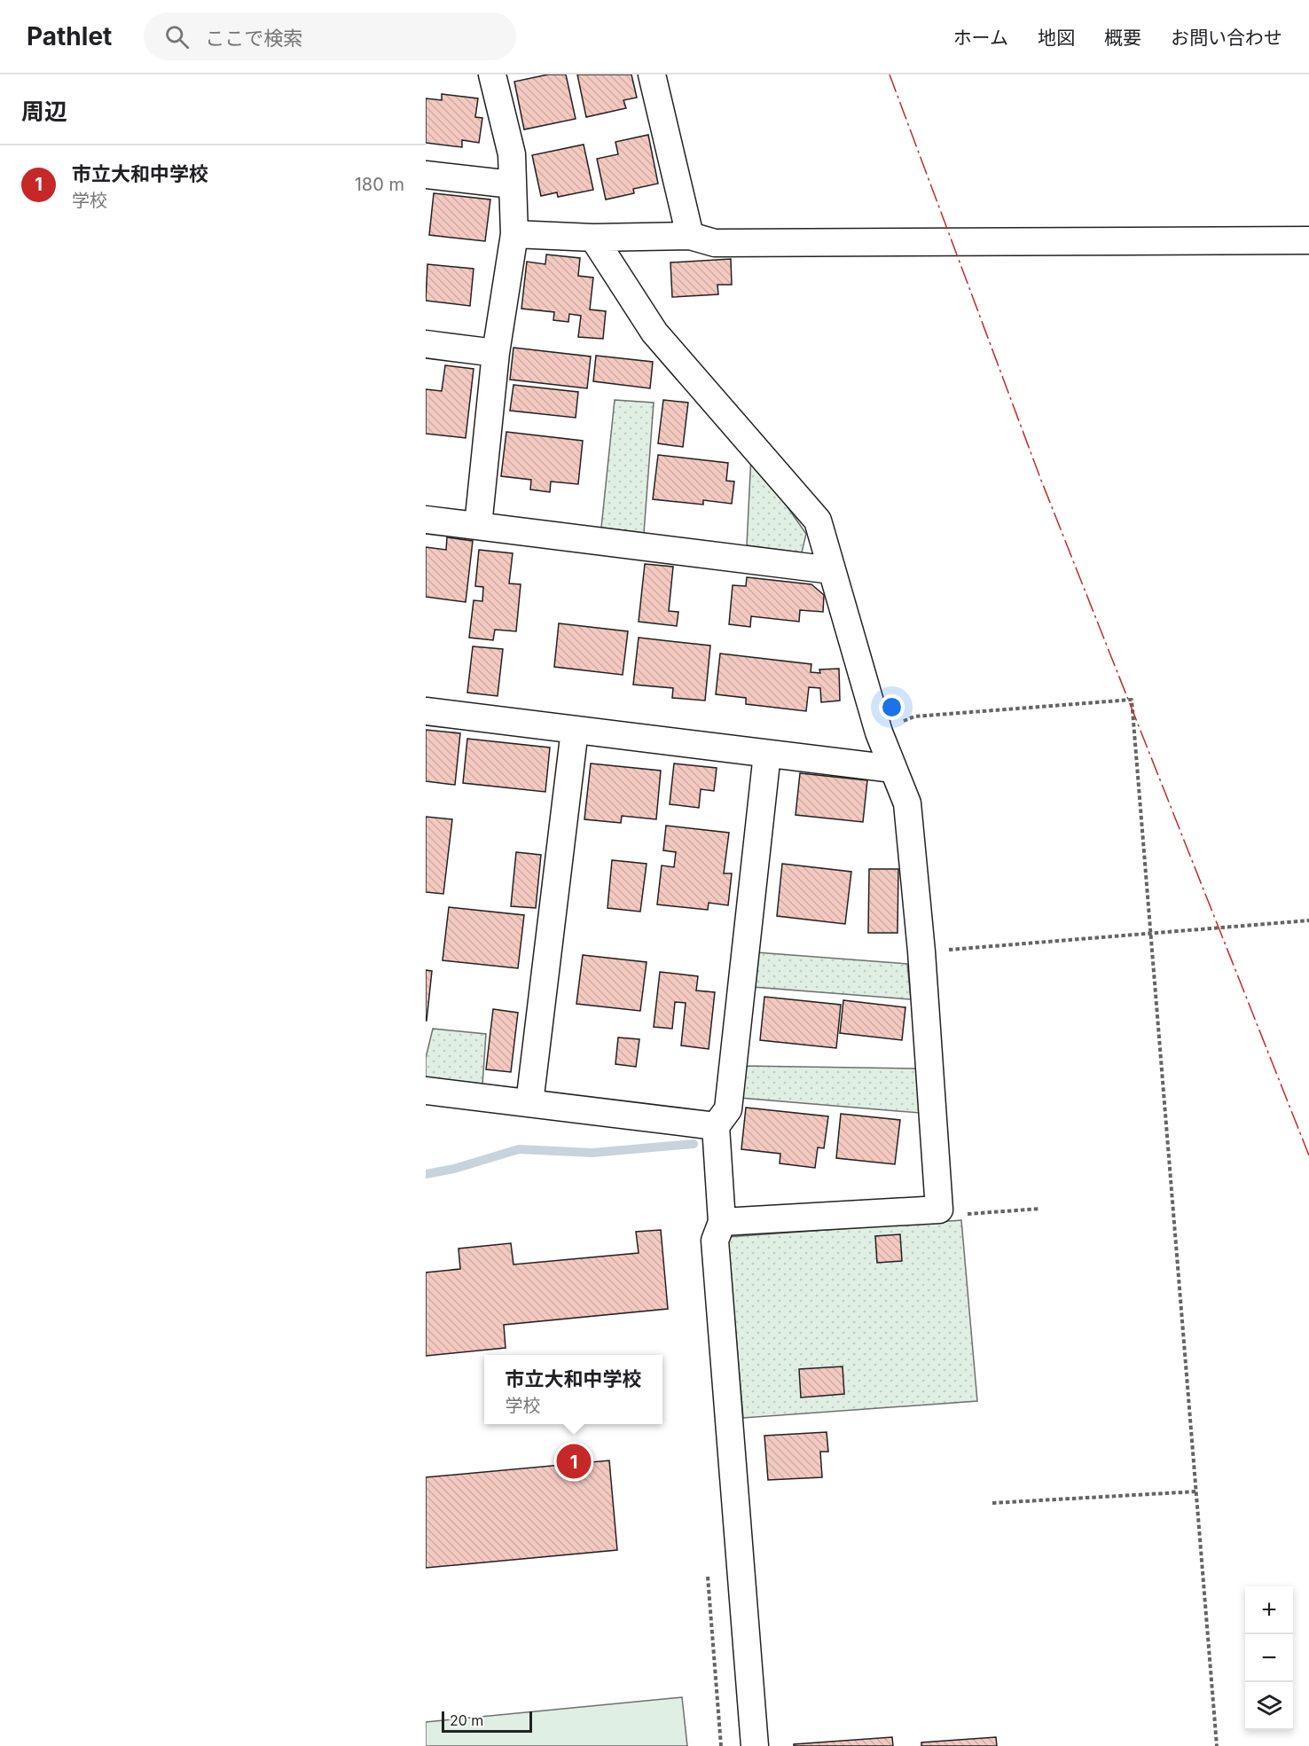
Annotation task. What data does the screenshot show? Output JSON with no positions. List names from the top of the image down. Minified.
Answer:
{"scale_bar":"20 m","page":{"header":"Pathlet","search":"ここで検索","nav":["ホーム","地図","概要","お問い合わせ"],"heading":"周辺","list":[{"mark":"1","name":"市立大和中学校","note":"学校","value":"180 m"}],"popup":["市立大和中学校","学校"],"pins":"1","map_buttons":["+","−"],"scale":"20 m"}}
